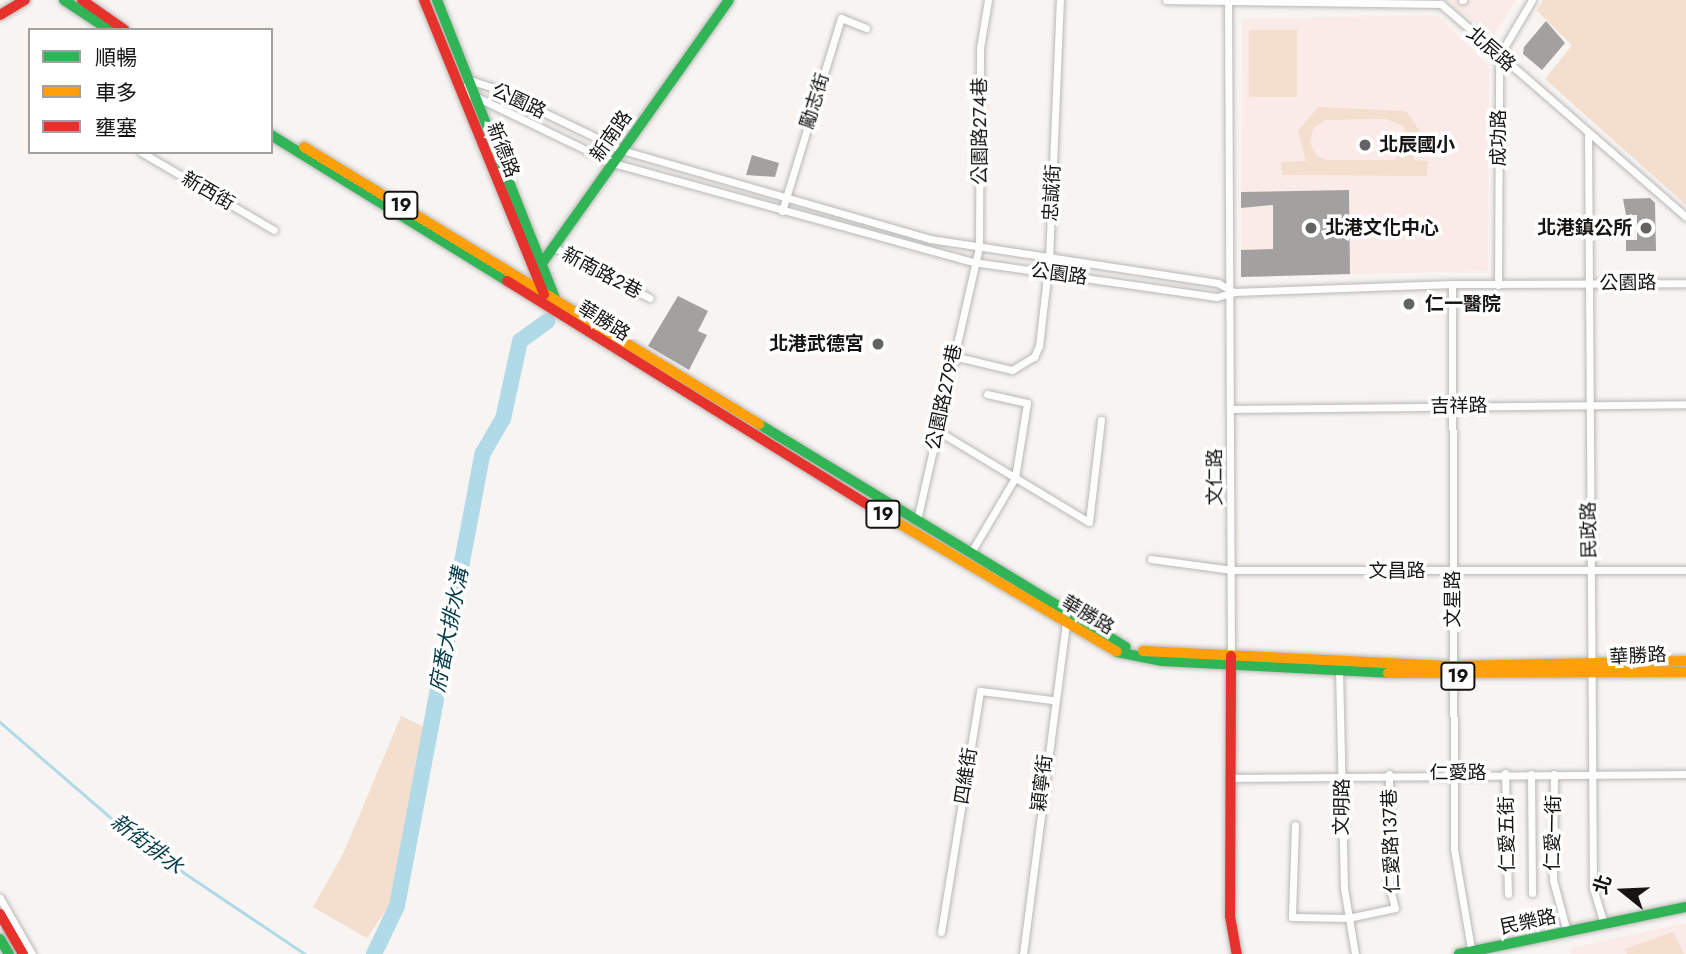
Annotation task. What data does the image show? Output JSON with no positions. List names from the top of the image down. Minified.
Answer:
{"streets":{"main road":["新南路","新德路","19","華勝路","文仁路","民樂路"],"street":["北辰路","公園路","勵志街","公園路274巷","成功路","新西街","忠誠街","新南路2巷","公園路279巷","吉祥路","民政路","文昌路","文星路","仁愛路","四維街","穎寧街","文明路","仁愛一街","仁愛五街","仁愛路137巷"]},"crossings":[["北辰路","成功路"],["北辰路","文仁路"],["北辰路","民政路"],["公園路","勵志街"],["公園路","公園路274巷"],["公園路","新南路"],["公園路","成功路"],["公園路","新德路"],["公園路","忠誠街"],["公園路","公園路279巷"],["公園路","文仁路"],["公園路","民政路"],["公園路","文星路"],["公園路274巷","公園路279巷"],["新南路","新德路"],["新南路","19"],["新南路","新南路2巷"],["新德路","19"],["新德路","華勝路"],["忠誠街","公園路279巷"],["19","華勝路"],["華勝路","公園路279巷"],["華勝路","文仁路"],["華勝路","民政路"],["華勝路","文星路"],["華勝路","穎寧街"],["華勝路","文明路"],["吉祥路","文仁路"],["吉祥路","民政路"],["吉祥路","文星路"],["文仁路","文昌路"],["文仁路","仁愛路"],["民政路","文昌路"],["民政路","仁愛路"],["民政路","民樂路"],["文昌路","文星路"],["文星路","仁愛路"],["文星路","民樂路"],["仁愛路","文明路"],["仁愛路","仁愛一街"],["仁愛路","仁愛五街"],["仁愛路","仁愛路137巷"],["四維街","穎寧街"],["文明路","仁愛路137巷"],["仁愛一街","民樂路"]],"water":["府番大排水溝","新街排水"],"places":["北辰國小","北港文化中心","北港鎮公所","仁一醫院","北港武德宮"],"legend":["順暢","車多","壅塞"],"north":"left"}
